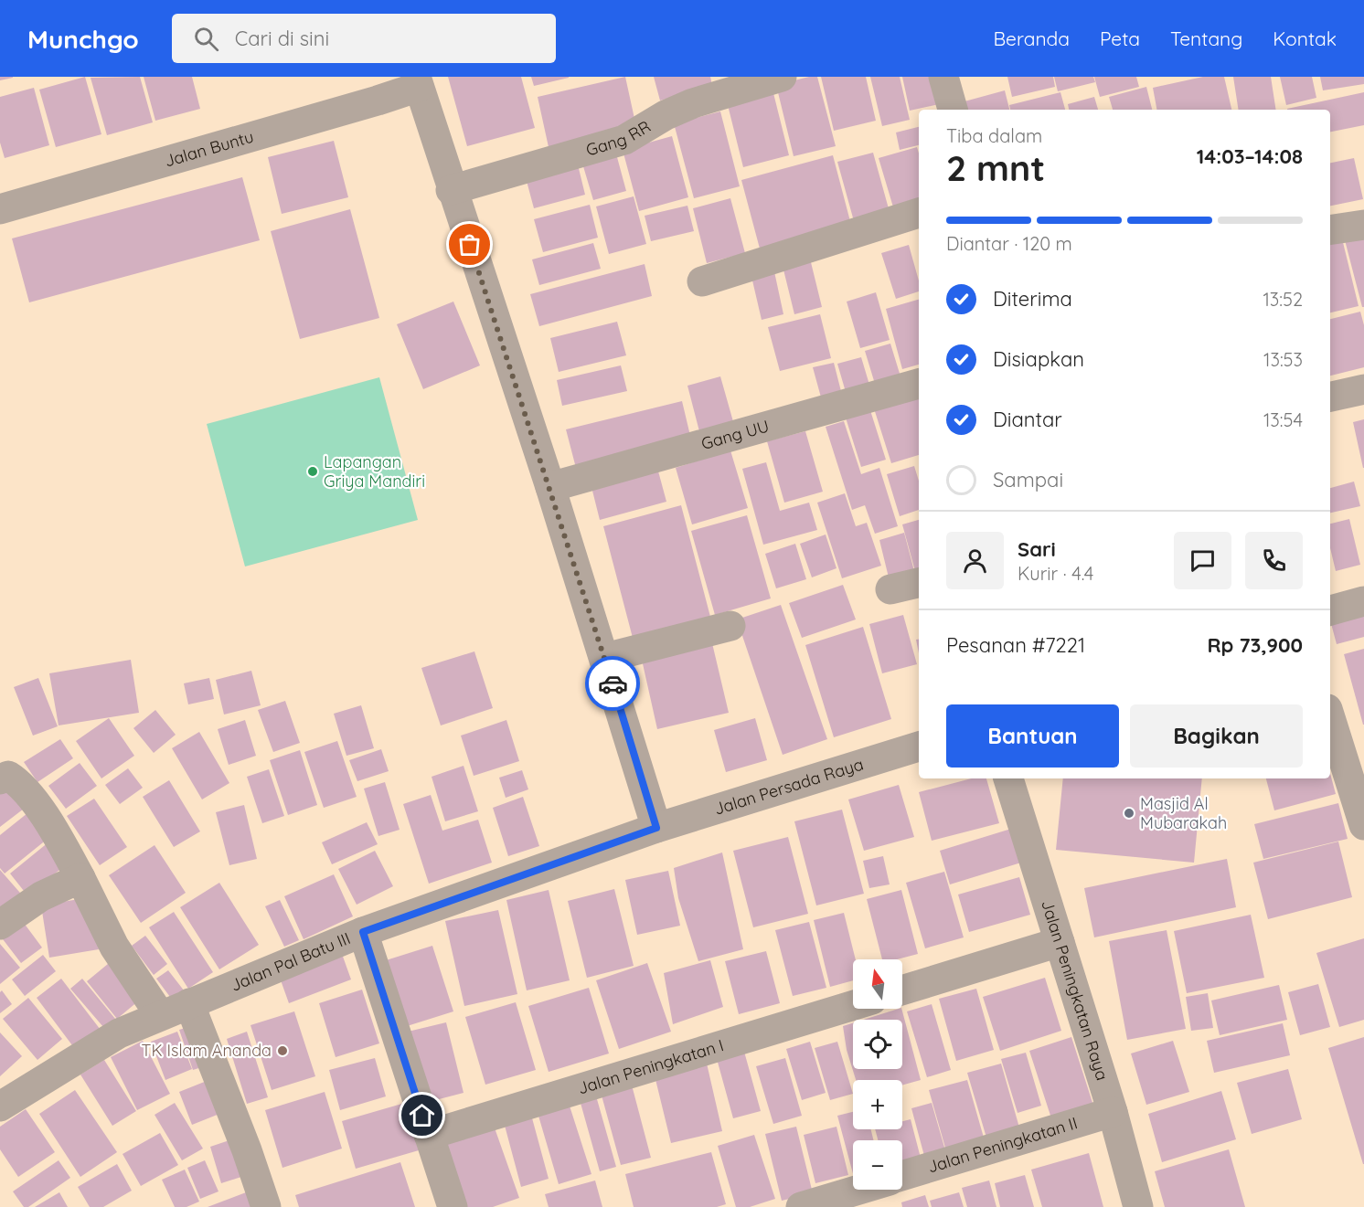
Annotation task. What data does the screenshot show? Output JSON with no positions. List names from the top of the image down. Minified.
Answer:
{"streets":{"street":["Gang RR","Jalan Buntu","Gang UU","Jalan Persada Raya","Jalan Pal Batu III","Jalan Peningkatan Raya","Jalan Peningkatan I","Jalan Peningkatan II"]},"crossings":[["Jalan Persada Raya","Jalan Pal Batu III"],["Jalan Peningkatan Raya","Jalan Peningkatan II"]],"places":["Lapangan Griya Mandiri","Masjid Al Mubarakah","TK Islam Ananda"],"north":"top","page":{"header":"Munchgo","search":"Cari di sini","nav":["Beranda","Peta","Tentang","Kontak"],"heading":["2 mnt","Tiba dalam","14:03–14:08"],"panel":["Sari","Kurir · 4.4","Pesanan #7221","Rp 73,900"],"bar":"Diantar · 120 m","list":[["Diterima","13:52"],["Disiapkan","13:53"],["Diantar","13:54"],"Sampai"],"buttons":["Bantuan","Bagikan"],"map_buttons":["+","−"]}}
